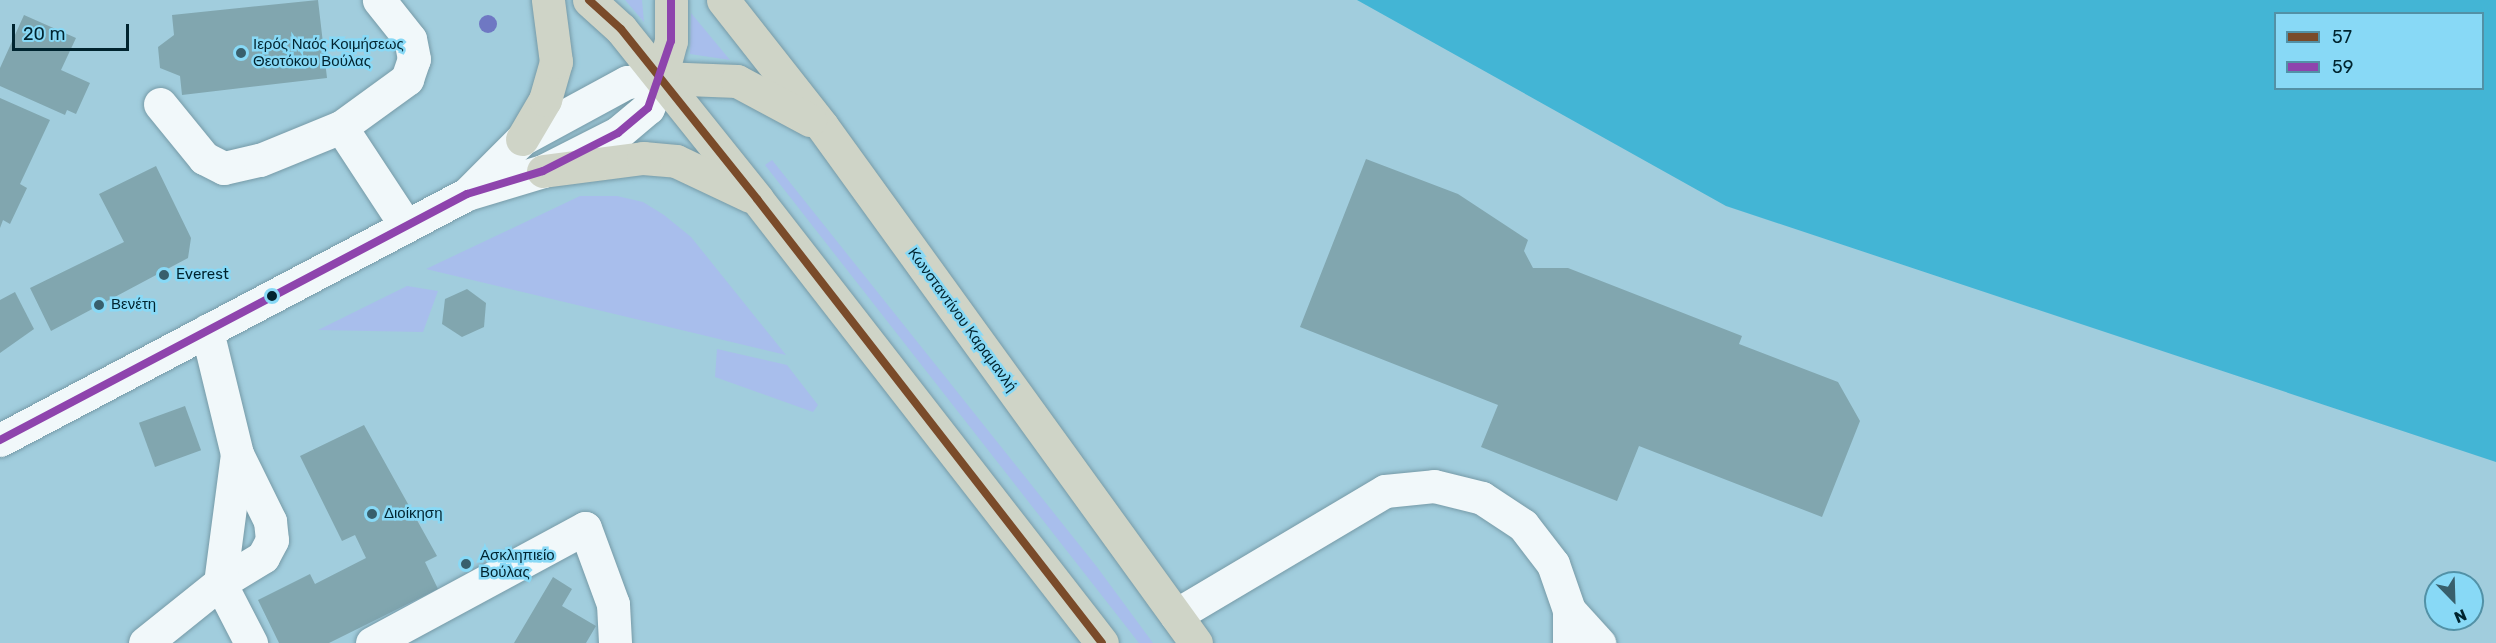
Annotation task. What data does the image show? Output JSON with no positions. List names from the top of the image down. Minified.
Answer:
{"streets":{"highway":["Κωνσταντίνου Καραμανλή"]},"places":["Ιερός Ναός Κοιμήσεως Θεοτόκου Βούλας","Everest","Βενέτη","Διοίκηση","Ασκληπιείο Βούλας"],"lines":["transit line 57","transit line 59"],"legend":["57","59"],"scale_bar":"20 m","north":"bottom right"}
